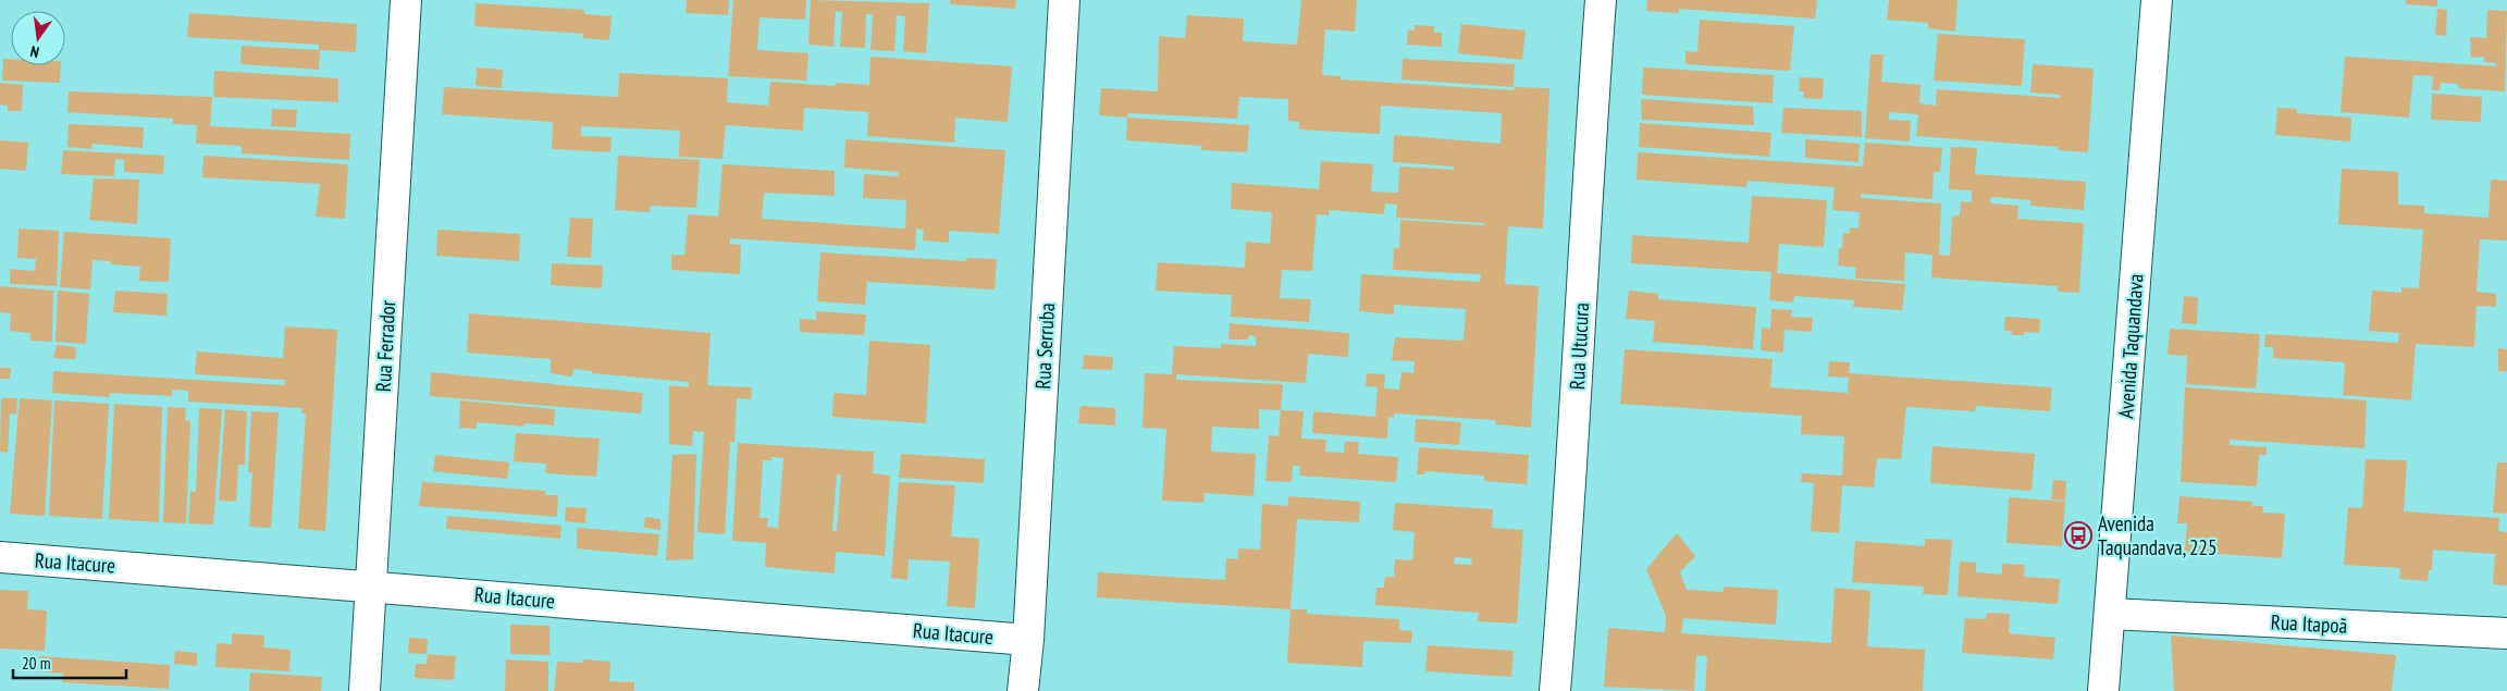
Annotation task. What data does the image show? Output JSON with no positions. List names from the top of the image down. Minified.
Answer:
{"streets":{"street":["Rua Ferrador","Rua Serruba","Rua Utucura","Avenida Taquandava","Rua Itacure","Rua Itapoã"]},"crossings":[["Rua Ferrador","Rua Itacure"],["Rua Serruba","Rua Itacure"],["Avenida Taquandava","Rua Itapoã"]],"places":{"bus stop":["Avenida Taquandava, 225"]},"scale_bar":"20 m","north":"bottom"}
